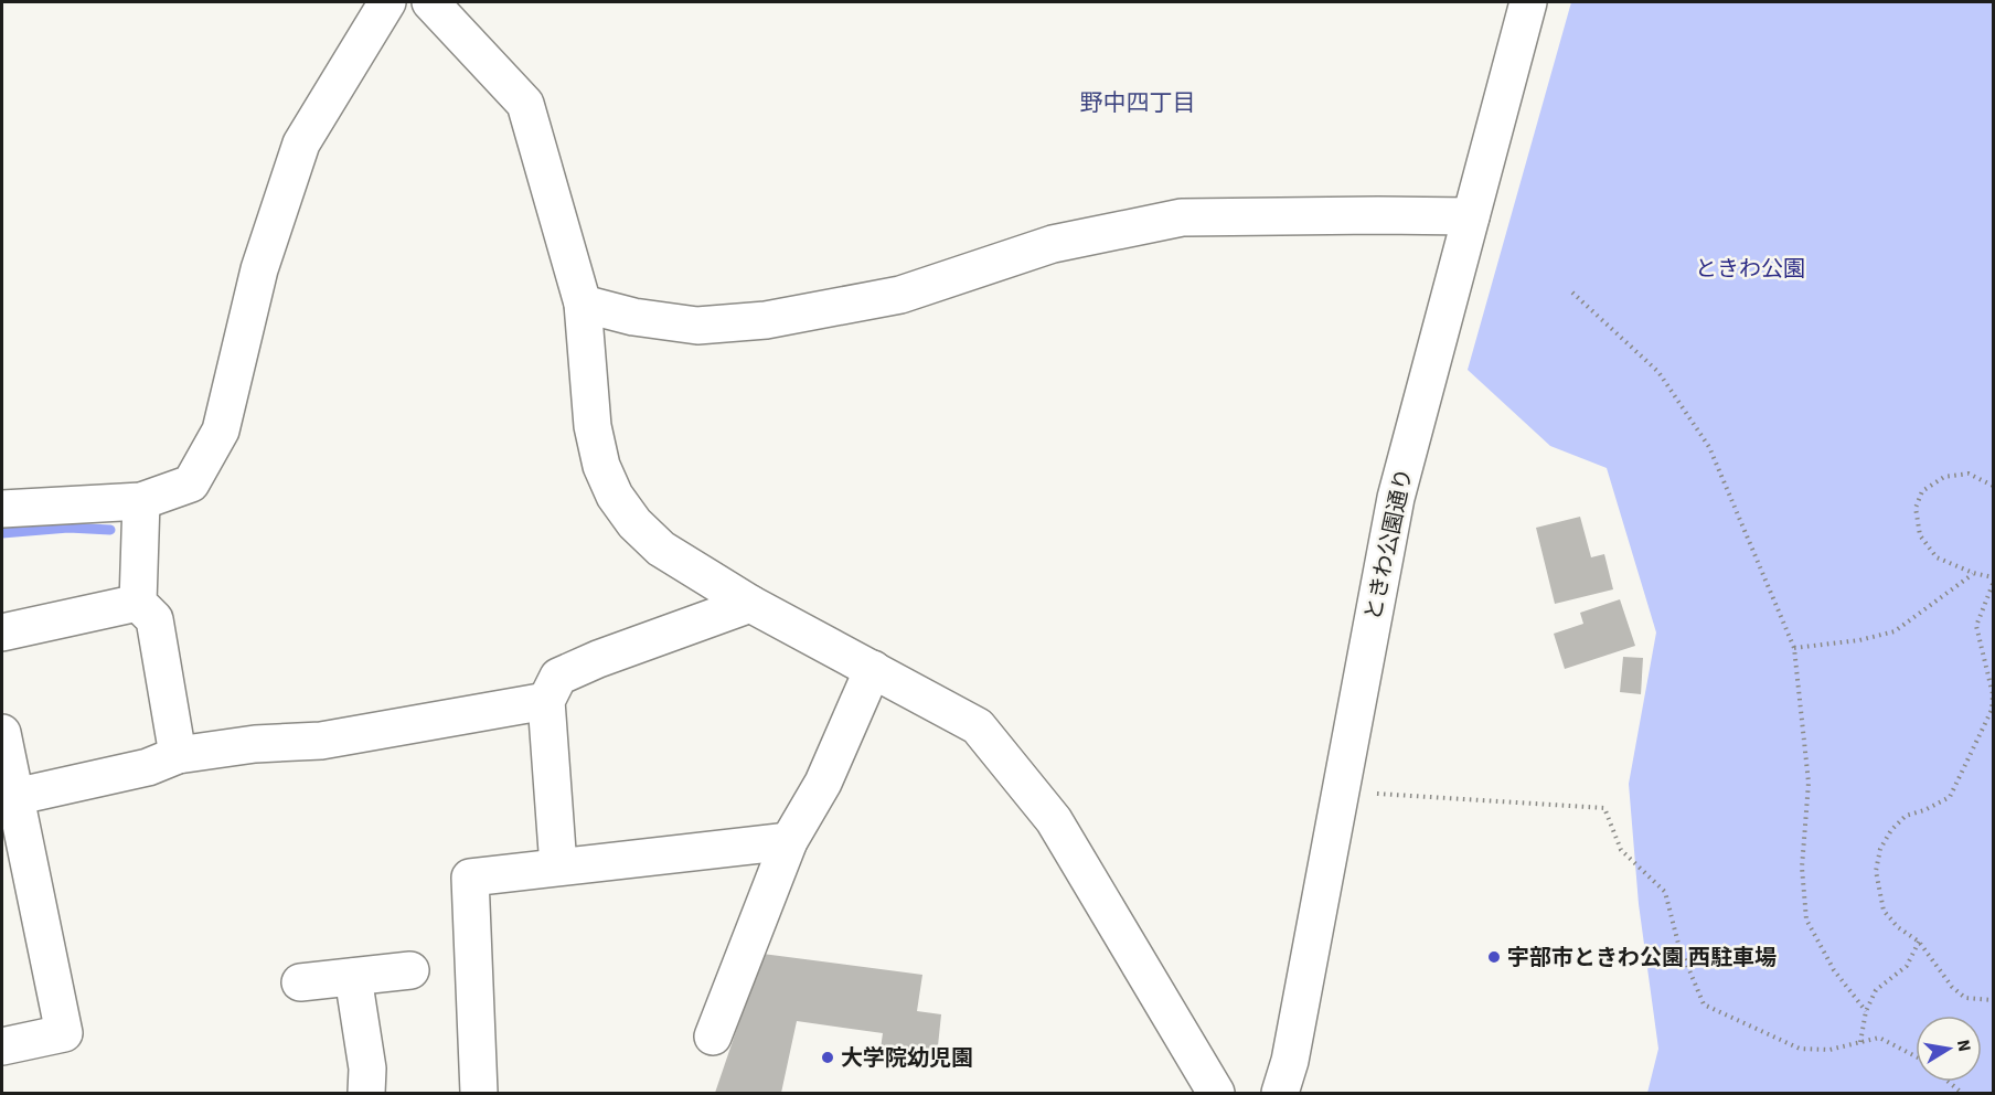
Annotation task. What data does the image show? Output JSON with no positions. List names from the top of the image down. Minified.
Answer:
{"streets":{"street":["ときわ公園通り"]},"districts":["野中四丁目"],"parks":["ときわ公園"],"places":["宇部市ときわ公園 西駐車場","大学院幼児園"],"north":"right"}
